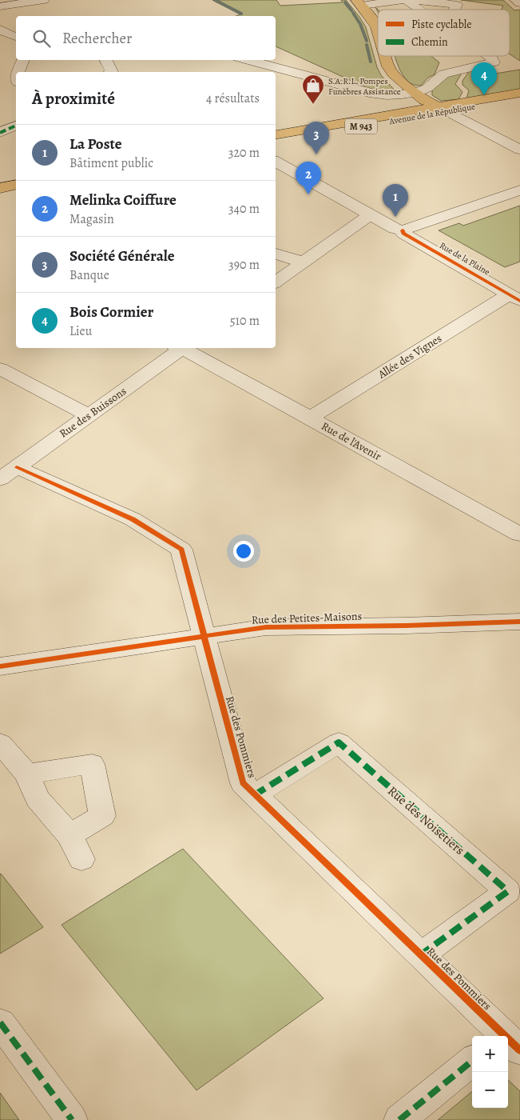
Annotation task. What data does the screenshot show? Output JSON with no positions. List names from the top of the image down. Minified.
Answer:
{"streets":{"main road":["Avenue de la République","M 943"],"street":["Rue de la Plaine","Allée des Vignes","Rue des Buissons","Rue de l'Avenir","Rue des Petites-Maisons","Rue des Pommiers","Rue des Noisetiers"]},"crossings":[["Rue de la Plaine","Allée des Vignes"],["Allée des Vignes","Rue de l'Avenir"],["Rue des Buissons","Rue des Pommiers"],["Rue des Petites-Maisons","Rue des Pommiers"],["Rue des Pommiers","Rue des Noisetiers"]],"places":{"shop":["S.A.R.L. Pompes Funèbres Assistance"]},"legend":["Piste cyclable","Chemin"],"page":{"search":"Rechercher","pins":["4","3","2","1"],"heading":["À proximité","4 résultats"],"list":[{"mark":"1","name":"La Poste","note":"Bâtiment public","value":"320 m"},{"mark":"2","name":"Melinka Coiffure","note":"Magasin","value":"340 m"},{"mark":"3","name":"Société Générale","note":"Banque","value":"390 m"},{"mark":"4","name":"Bois Cormier","note":"Lieu","value":"510 m"}],"map_buttons":["+","−"]}}
